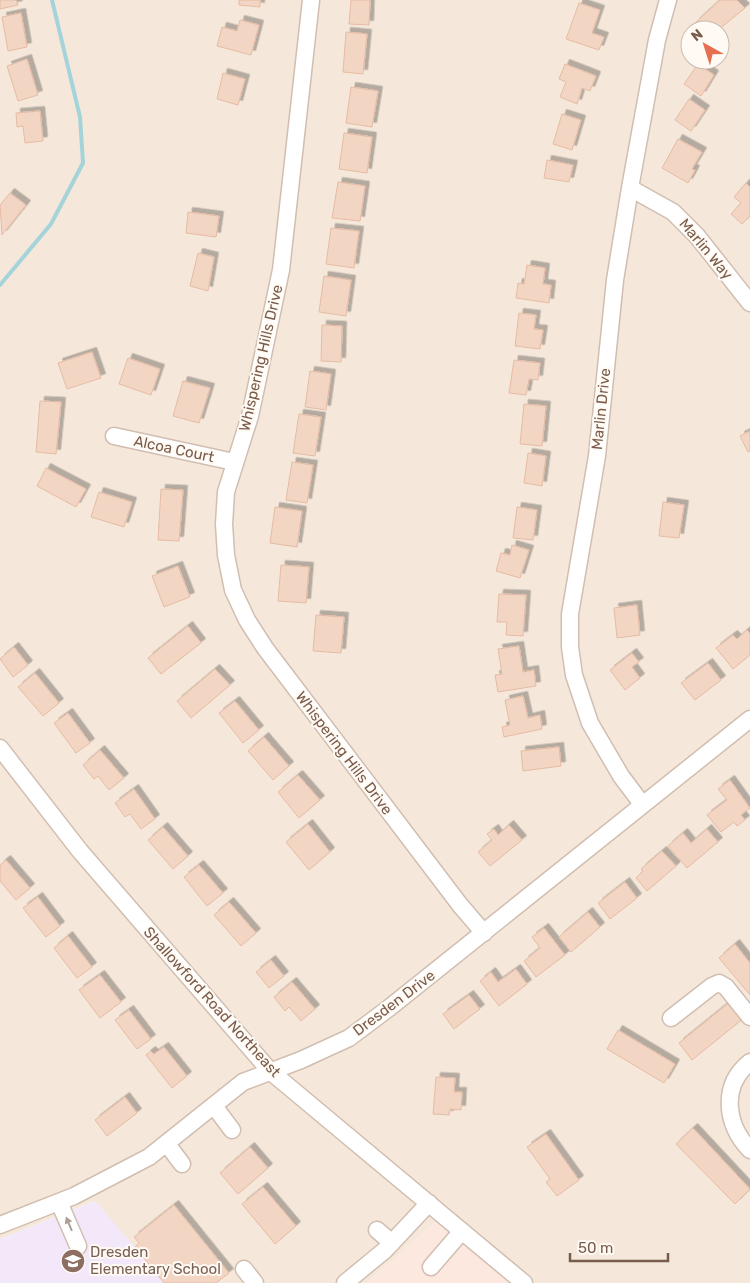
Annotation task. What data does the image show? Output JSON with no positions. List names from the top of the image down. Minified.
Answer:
{"streets":{"street":["Marlin Way","Whispering Hills Drive","Marlin Drive","Alcoa Court","Shallowford Road Northeast","Dresden Drive"]},"crossings":[["Marlin Way","Marlin Drive"],["Whispering Hills Drive","Alcoa Court"],["Whispering Hills Drive","Dresden Drive"],["Marlin Drive","Dresden Drive"],["Shallowford Road Northeast","Dresden Drive"]],"places":{"school or university":["Dresden Elementary School"]},"scale_bar":"50 m","north":"top left"}
